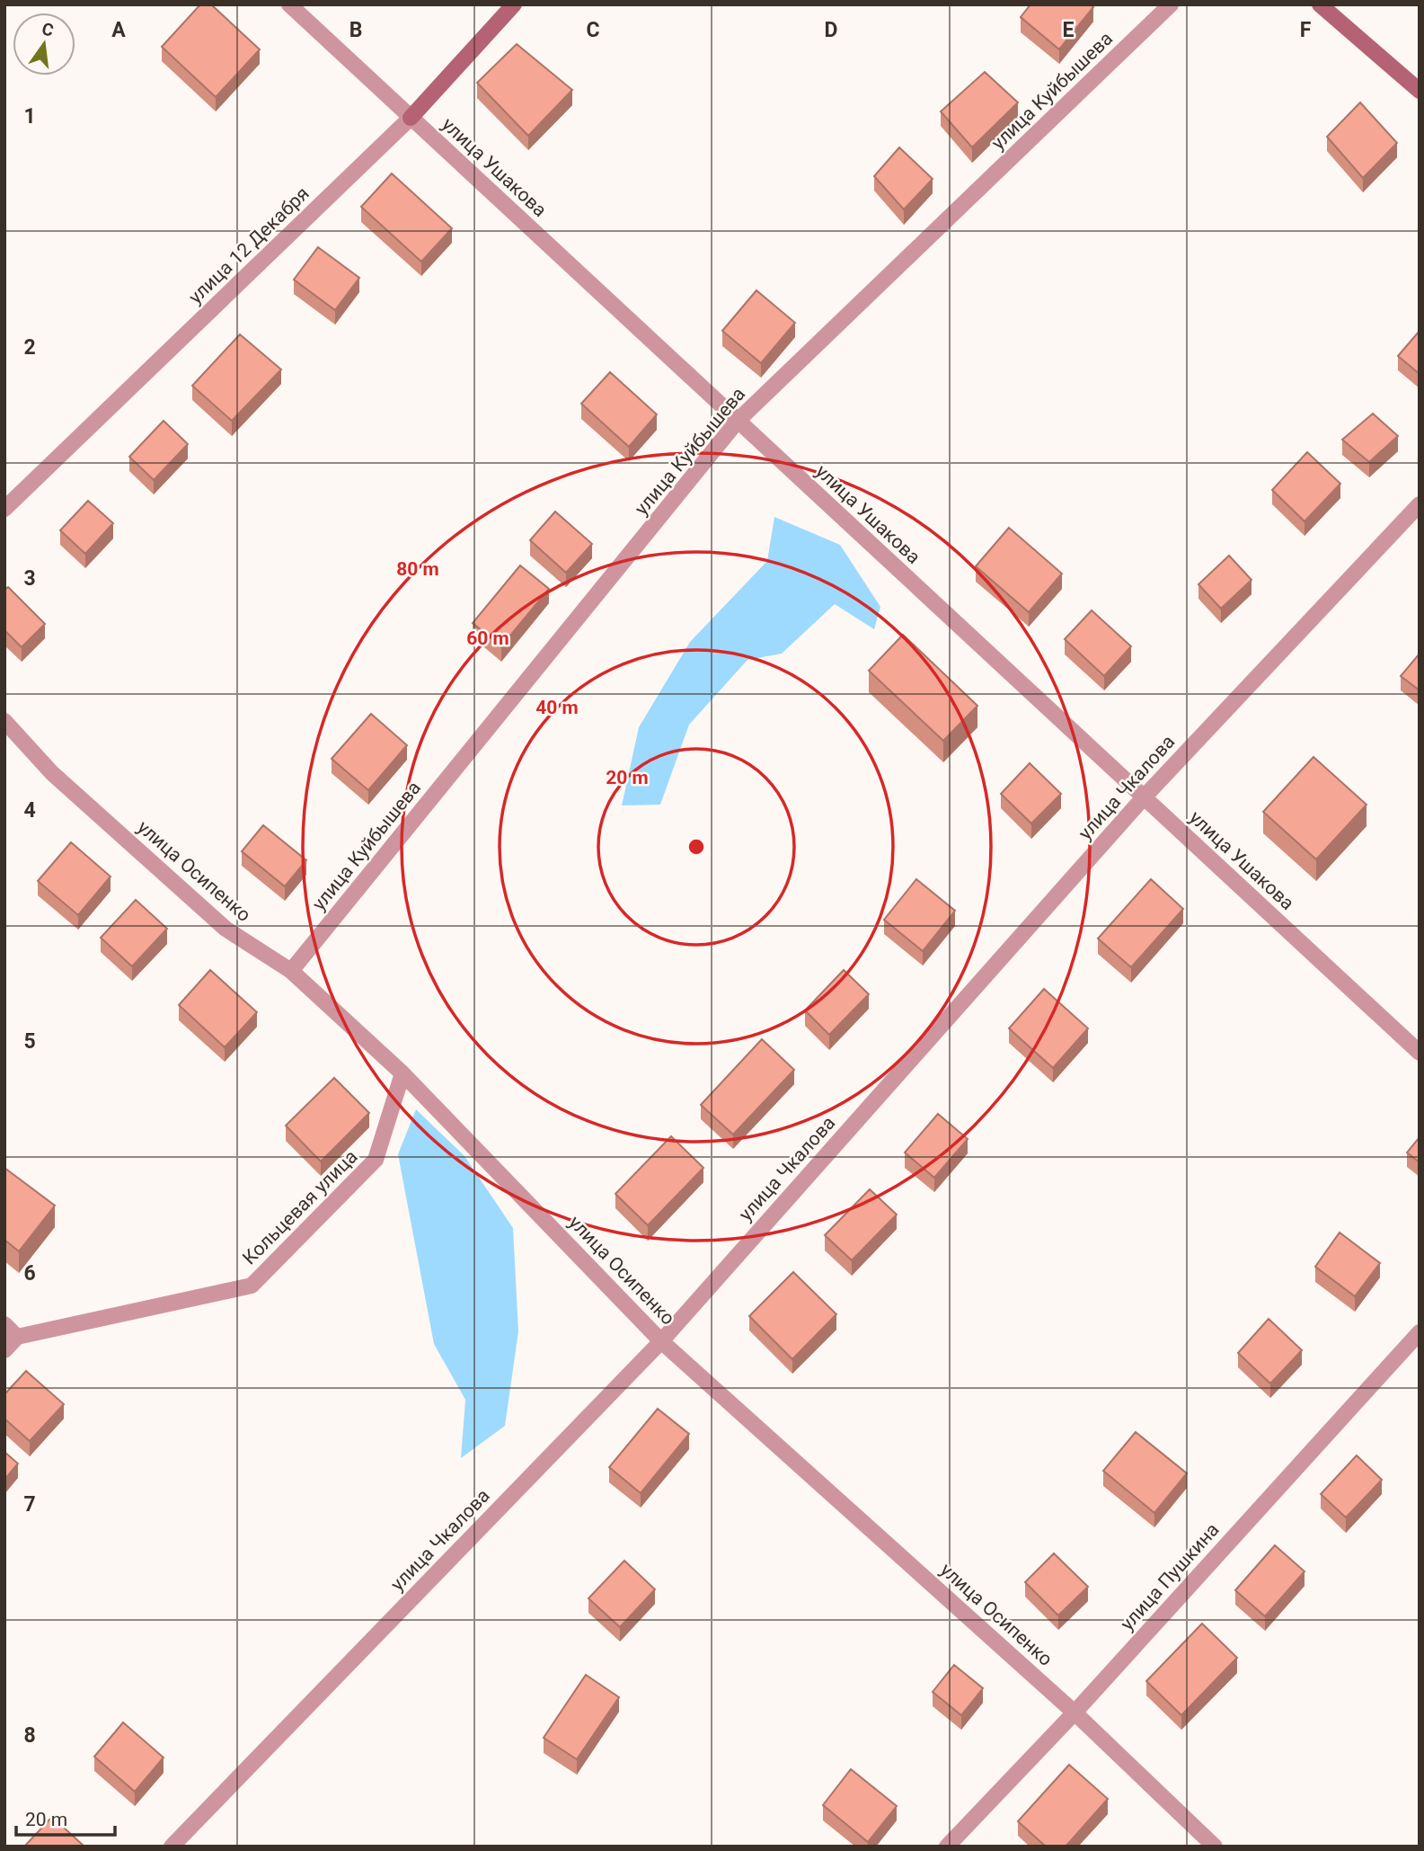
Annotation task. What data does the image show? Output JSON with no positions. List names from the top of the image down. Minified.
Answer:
{"streets":{"street":["улица Куйбышева","улица Ушакова","улица 12 Декабря","улица Чкалова","улица Осипенко","Кольцевая улица","улица Пушкина"]},"crossings":[["улица Куйбышева","улица Ушакова"],["улица Куйбышева","улица Осипенко"],["улица Ушакова","улица 12 Декабря"],["улица Ушакова","улица Чкалова"],["улица Чкалова","улица Осипенко"],["улица Осипенко","Кольцевая улица"],["улица Осипенко","улица Пушкина"]],"scale_bar":"20 m","north":"top","grid":{"columns":["A","B","C","D","E","F"],"rows":["1","2","3","4","5","6","7","8"]},"rings":["80 m","60 m","40 m","20 m"]}
